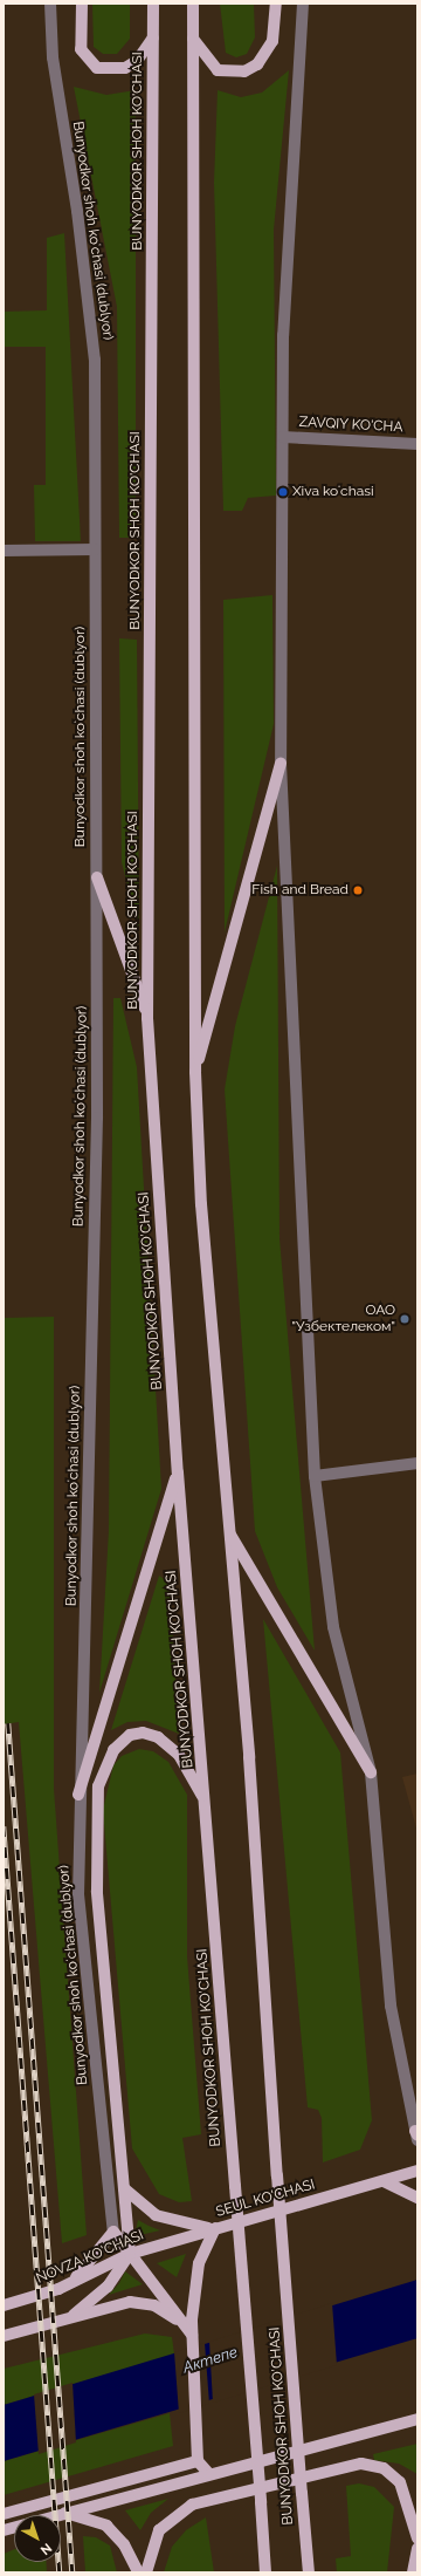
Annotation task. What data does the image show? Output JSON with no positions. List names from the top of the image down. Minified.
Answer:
{"streets":{"main road":["BUNYODKOR SHOH KO'CHASI","SEUL KO'CHASI","NOVZA KO'CHASI"],"street":["Bunyodkor shoh koʻchasi (dublyor)","ZAVQIY KO'CHA"]},"crossings":[["SEUL KO'CHASI","NOVZA KO'CHASI"]],"water":["Актепе"],"places":["Xiva koʻchasi","Fish and Bread","ОАО \"Узбектелеком\""],"north":"bottom right"}
